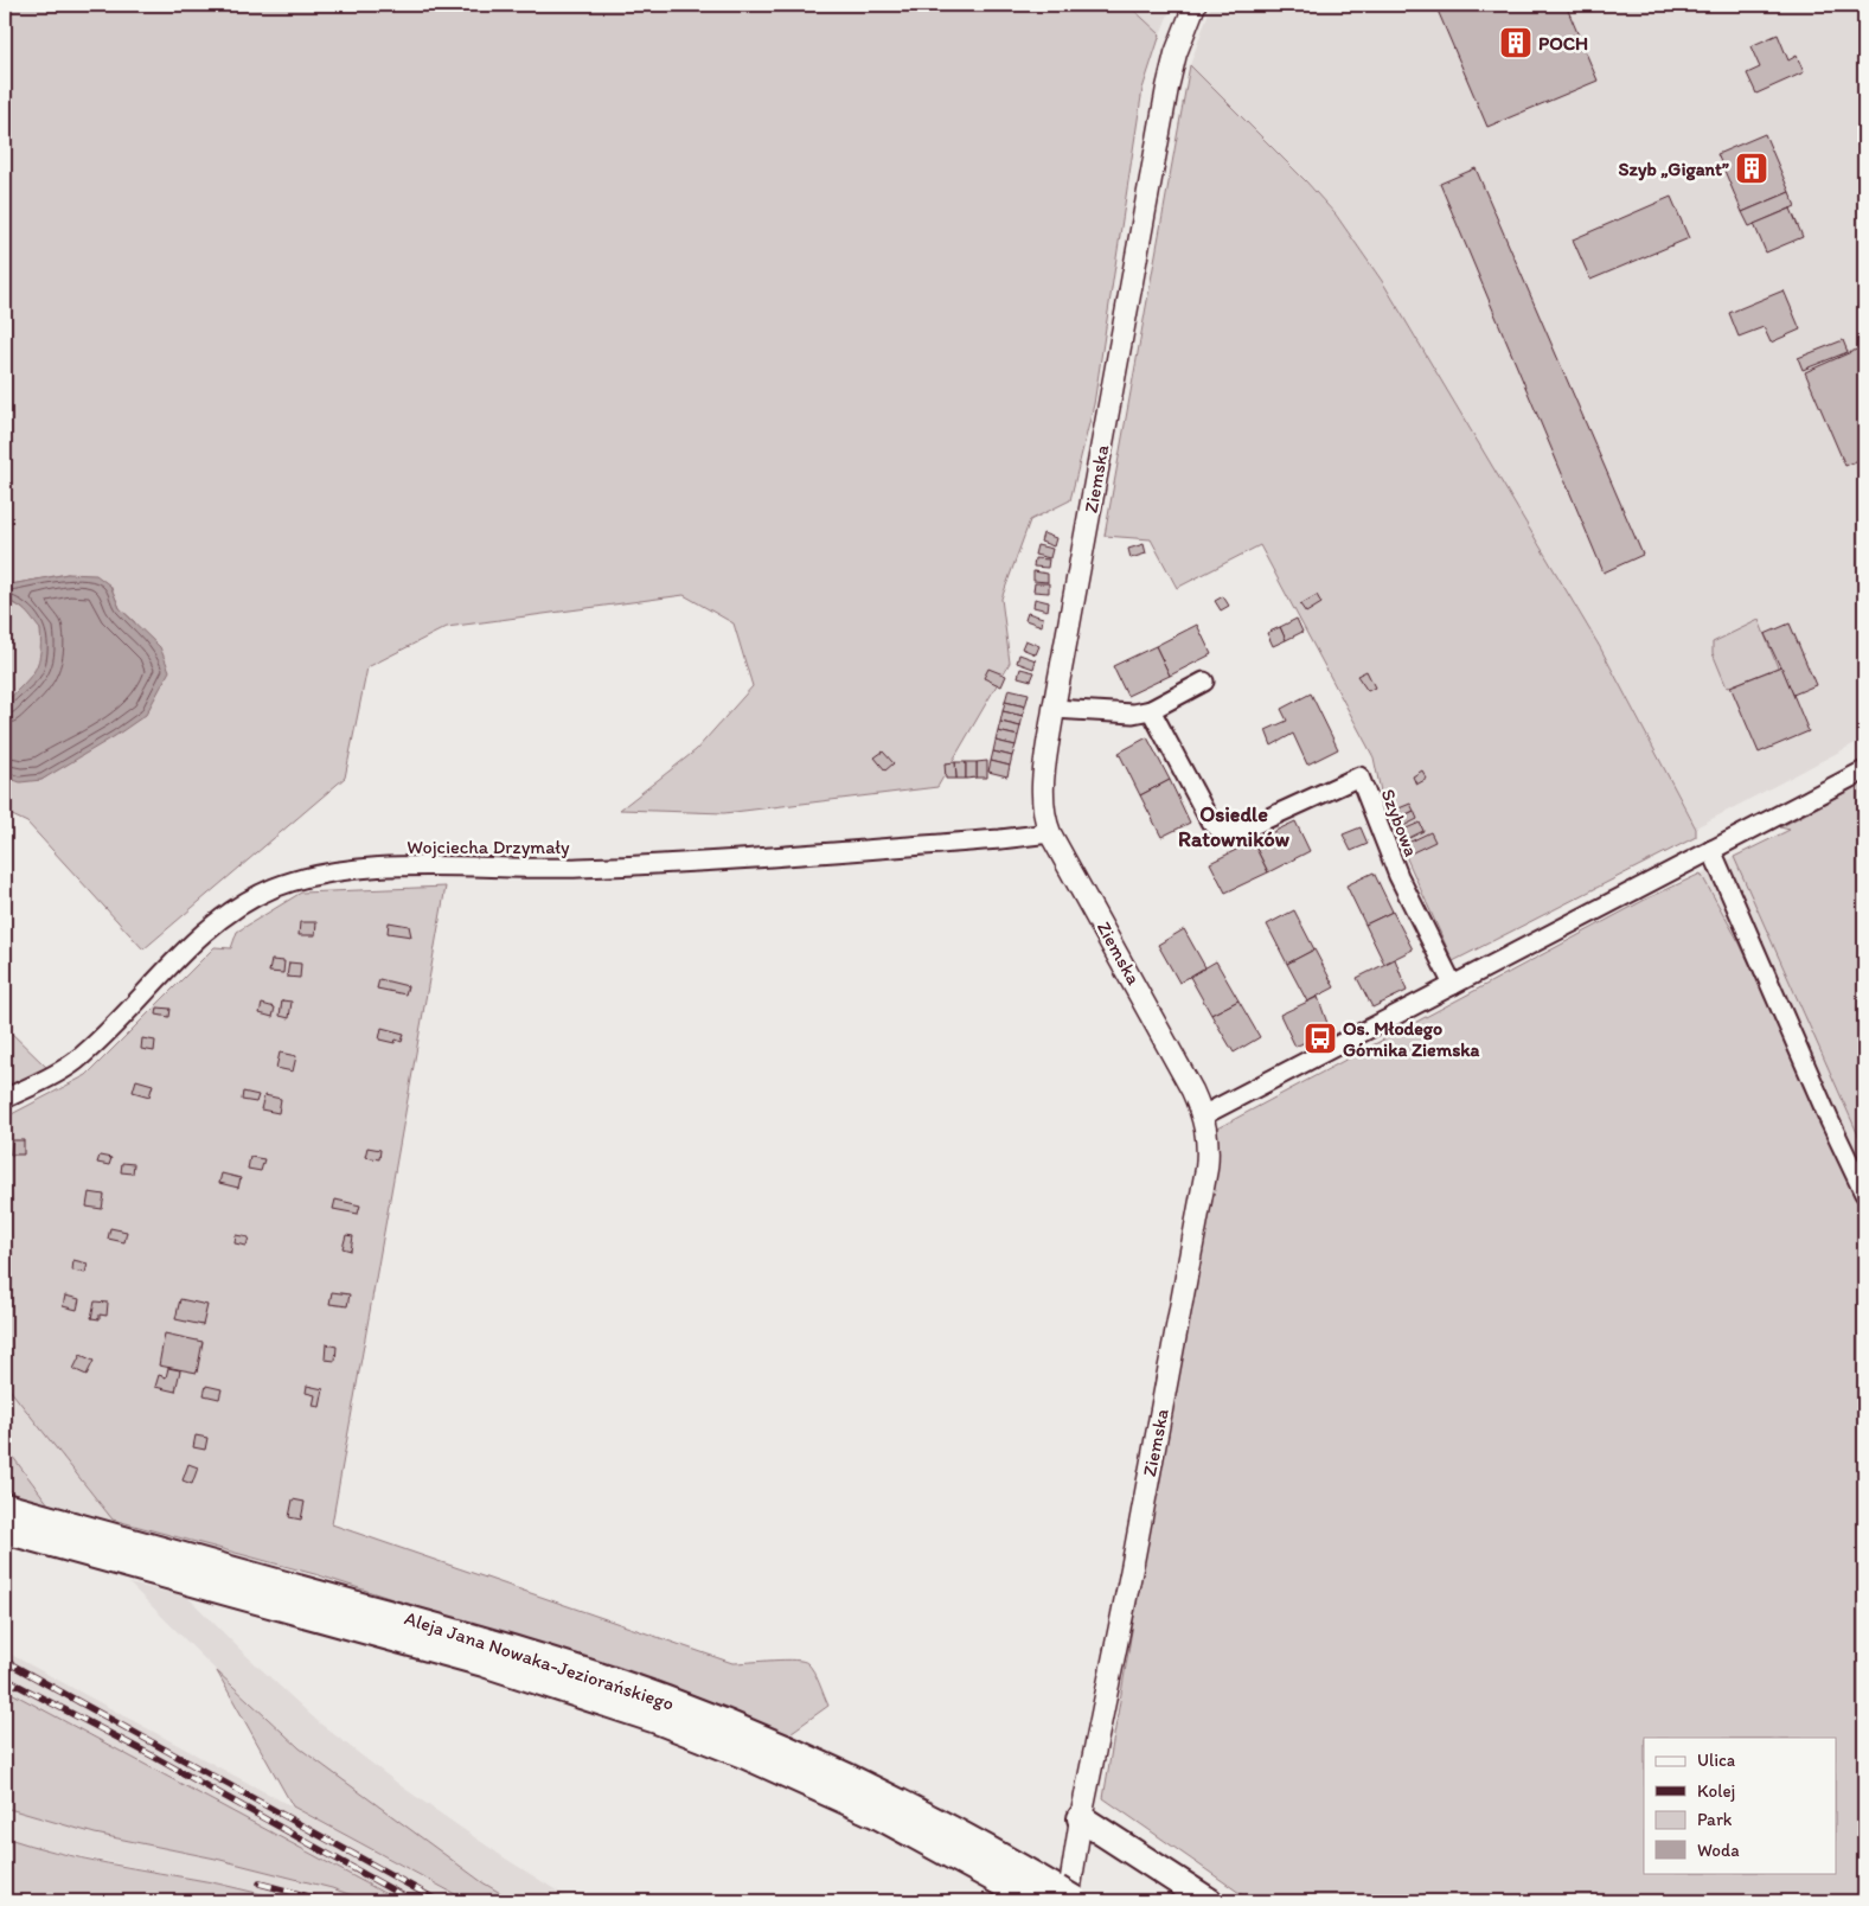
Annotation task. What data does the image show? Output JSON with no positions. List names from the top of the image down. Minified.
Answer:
{"streets":{"main road":["Aleja Jana Nowaka-Jeziorańskiego"],"street":["Ziemska","Szybowa","Wojciecha Drzymały"]},"crossings":[["Ziemska","Wojciecha Drzymały"],["Ziemska","Aleja Jana Nowaka-Jeziorańskiego"]],"districts":["Osiedle Ratowników"],"places":{"building":["POCH","Szyb „Gigant”"],"bus stop":["Os. Młodego Górnika Ziemska"]},"legend":["Ulica","Kolej","Park","Woda"]}
